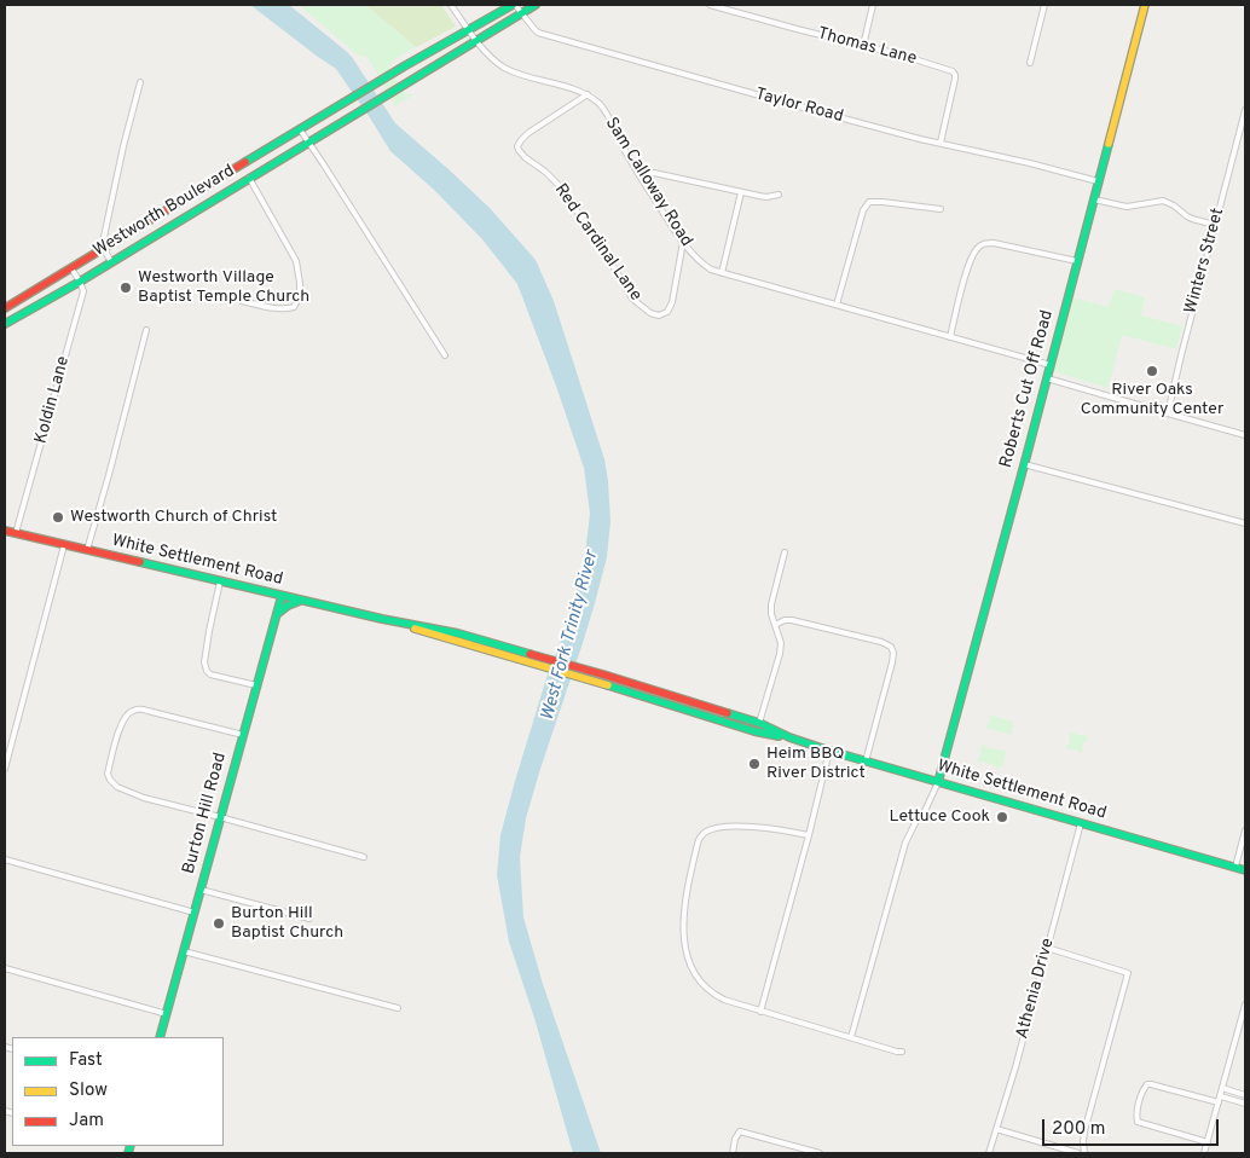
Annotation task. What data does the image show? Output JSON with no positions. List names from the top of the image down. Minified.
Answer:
{"streets":{"main road":["Westworth Boulevard","Roberts Cut Off Road","White Settlement Road","Burton Hill Road"],"street":["Thomas Lane","Taylor Road","Sam Calloway Road","Red Cardinal Lane","Winters Street","Koldin Lane","Athenia Drive"]},"crossings":[["Thomas Lane","Taylor Road"],["Taylor Road","Westworth Boulevard"],["Taylor Road","Roberts Cut Off Road"],["Sam Calloway Road","Red Cardinal Lane"],["Sam Calloway Road","Roberts Cut Off Road"],["Westworth Boulevard","Koldin Lane"],["Roberts Cut Off Road","White Settlement Road"],["Koldin Lane","White Settlement Road"],["White Settlement Road","Burton Hill Road"],["White Settlement Road","Athenia Drive"]],"water":["West Fork Trinity River"],"places":["Westworth Village Baptist Temple Church","River Oaks Community Center","Westworth Church of Christ","Heim BBQ River District","Lettuce Cook","Burton Hill Baptist Church"],"legend":["Fast","Slow","Jam"],"scale_bar":"200 m"}
